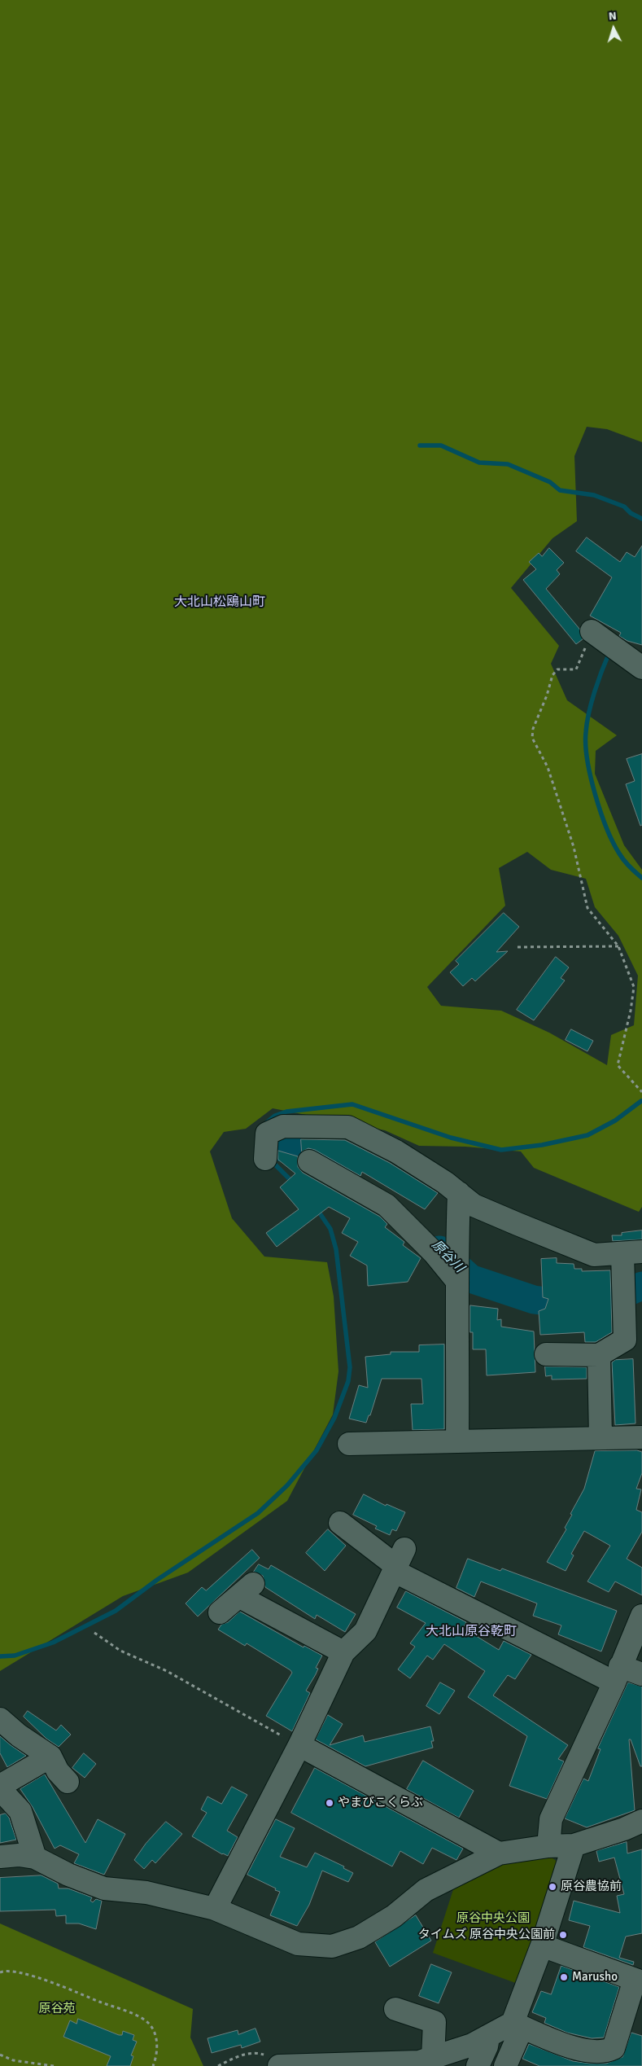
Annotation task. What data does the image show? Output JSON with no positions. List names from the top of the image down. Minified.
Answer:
{"districts":["大北山松鴎山町","大北山原谷乾町"],"water":["原谷川"],"parks":["原谷中央公園","原谷苑"],"places":["やまびこくらぶ","原谷農協前","タイムズ 原谷中央公園前","Marusho"],"north":"top"}
